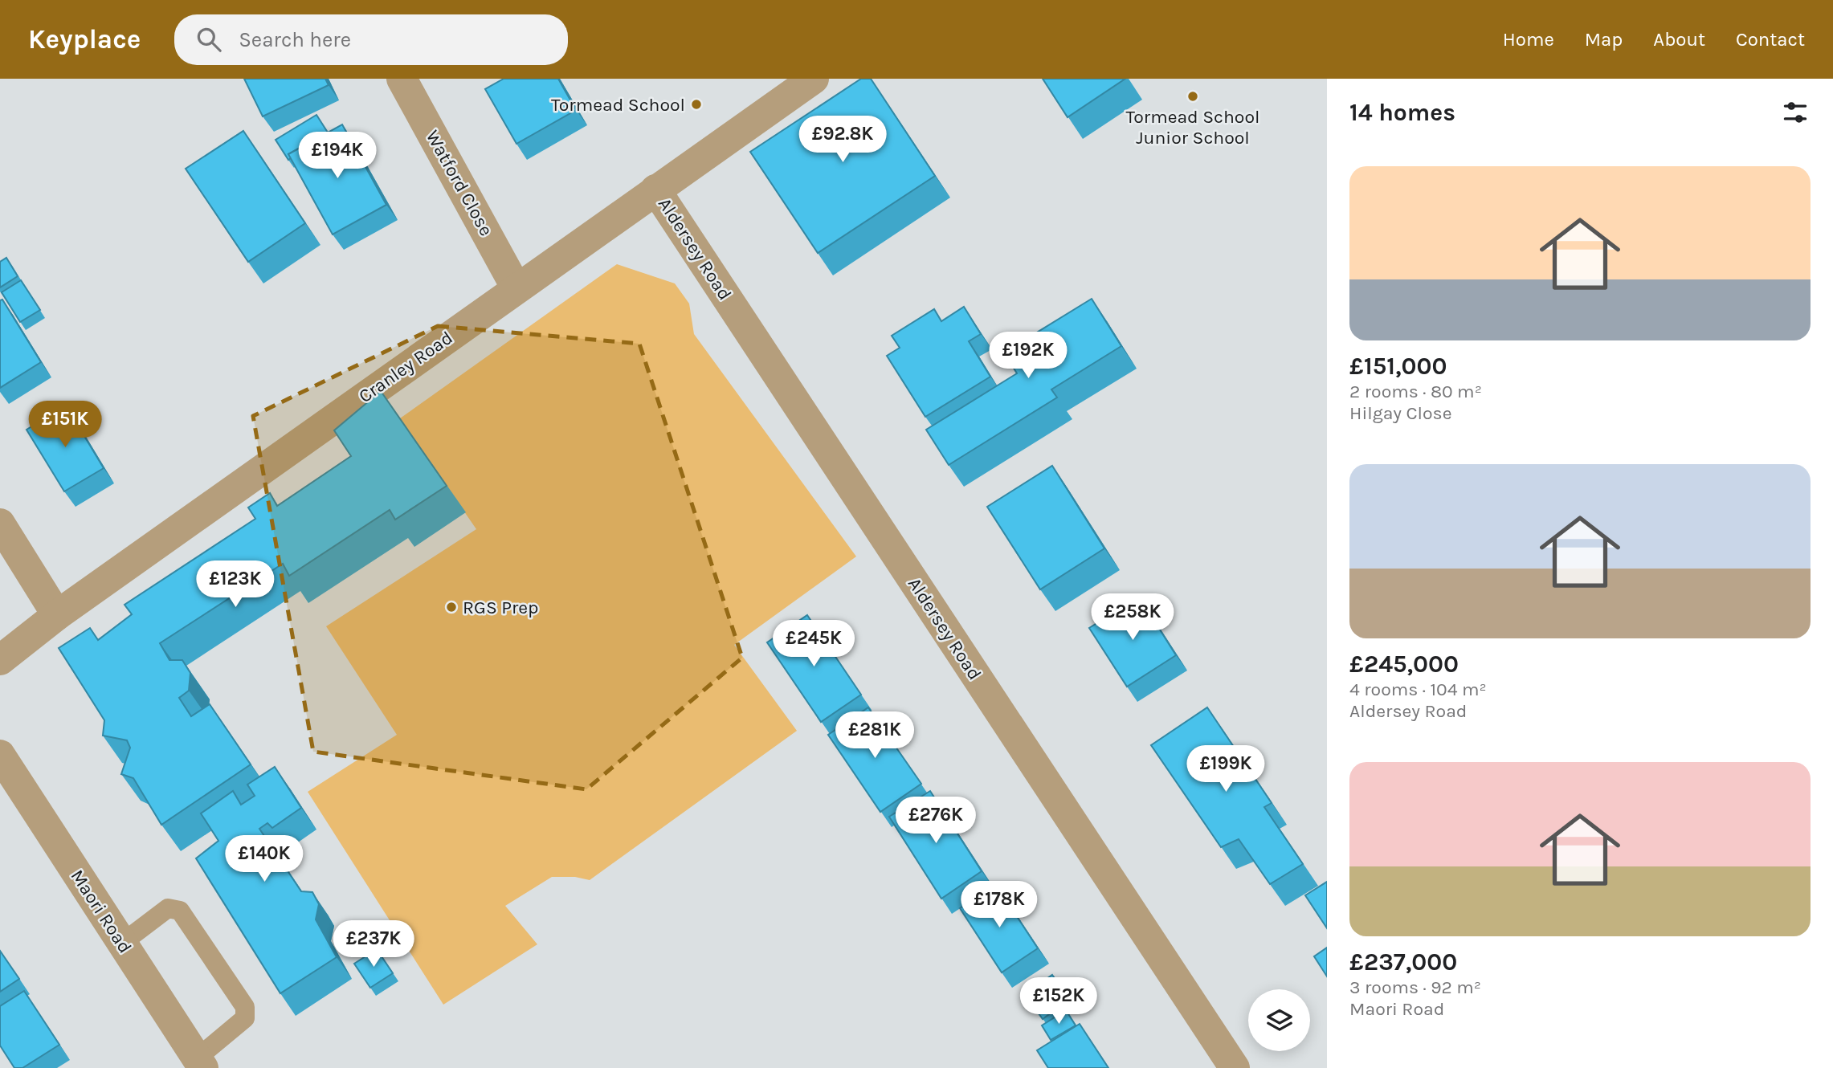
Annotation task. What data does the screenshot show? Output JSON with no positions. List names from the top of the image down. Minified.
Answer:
{"streets":{"street":["Watford Close","Aldersey Road","Cranley Road","Maori Road"]},"crossings":[["Watford Close","Cranley Road"],["Aldersey Road","Cranley Road"]],"places":["Tormead School Junior School","Tormead School","RGS Prep"],"page":{"header":"Keyplace","search":"Search here","nav":["Home","Map","About","Contact"],"heading":"14 homes","price":["£92.8K","£194K","£192K","£151K","£123K","£258K","£245K","£281K","£199K","£276K","£140K","£178K","£237K","£152K"],"list":[{"name":"£151,000","note":"2 rooms · 80 m² · Hilgay Close"},{"name":"£245,000","note":"4 rooms · 104 m² · Aldersey Road"},{"name":"£237,000","note":"3 rooms · 92 m² · Maori Road"}]}}
